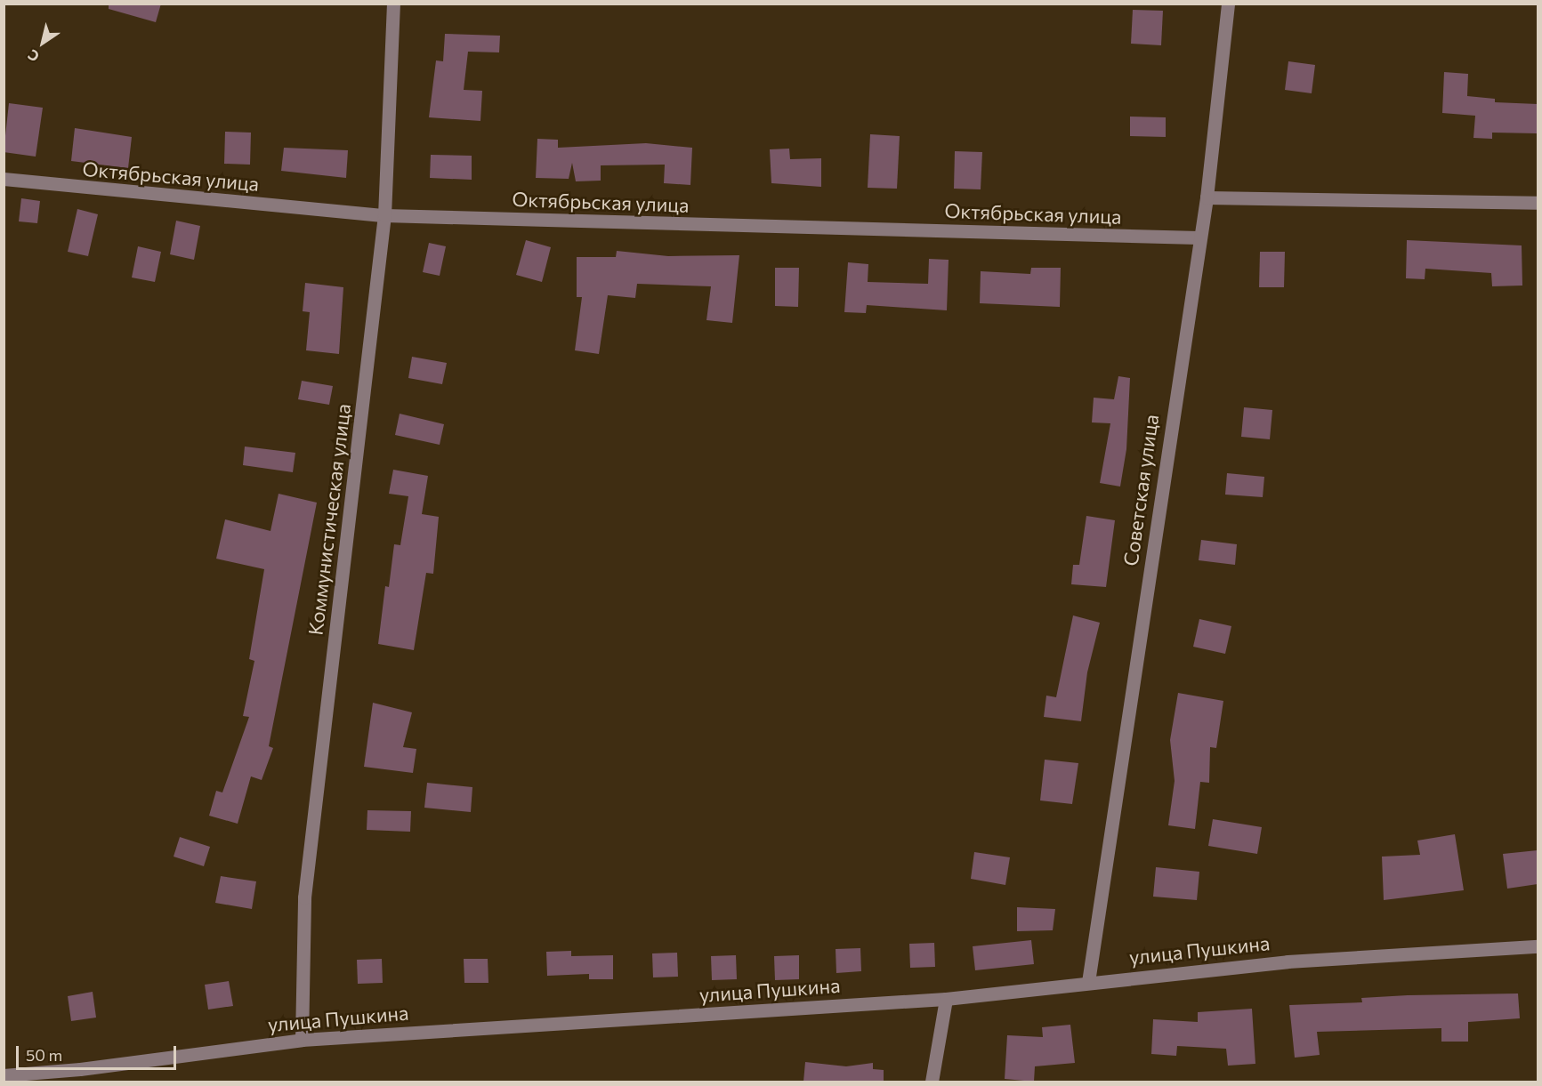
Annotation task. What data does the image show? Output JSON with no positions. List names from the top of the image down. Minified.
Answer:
{"streets":{"street":["Октябрьская улица","Советская улица","Коммунистическая улица","улица Пушкина"]},"crossings":[["Октябрьская улица","Советская улица"],["Октябрьская улица","Коммунистическая улица"],["Советская улица","улица Пушкина"],["Коммунистическая улица","улица Пушкина"]],"scale_bar":"50 m","north":"bottom left"}
